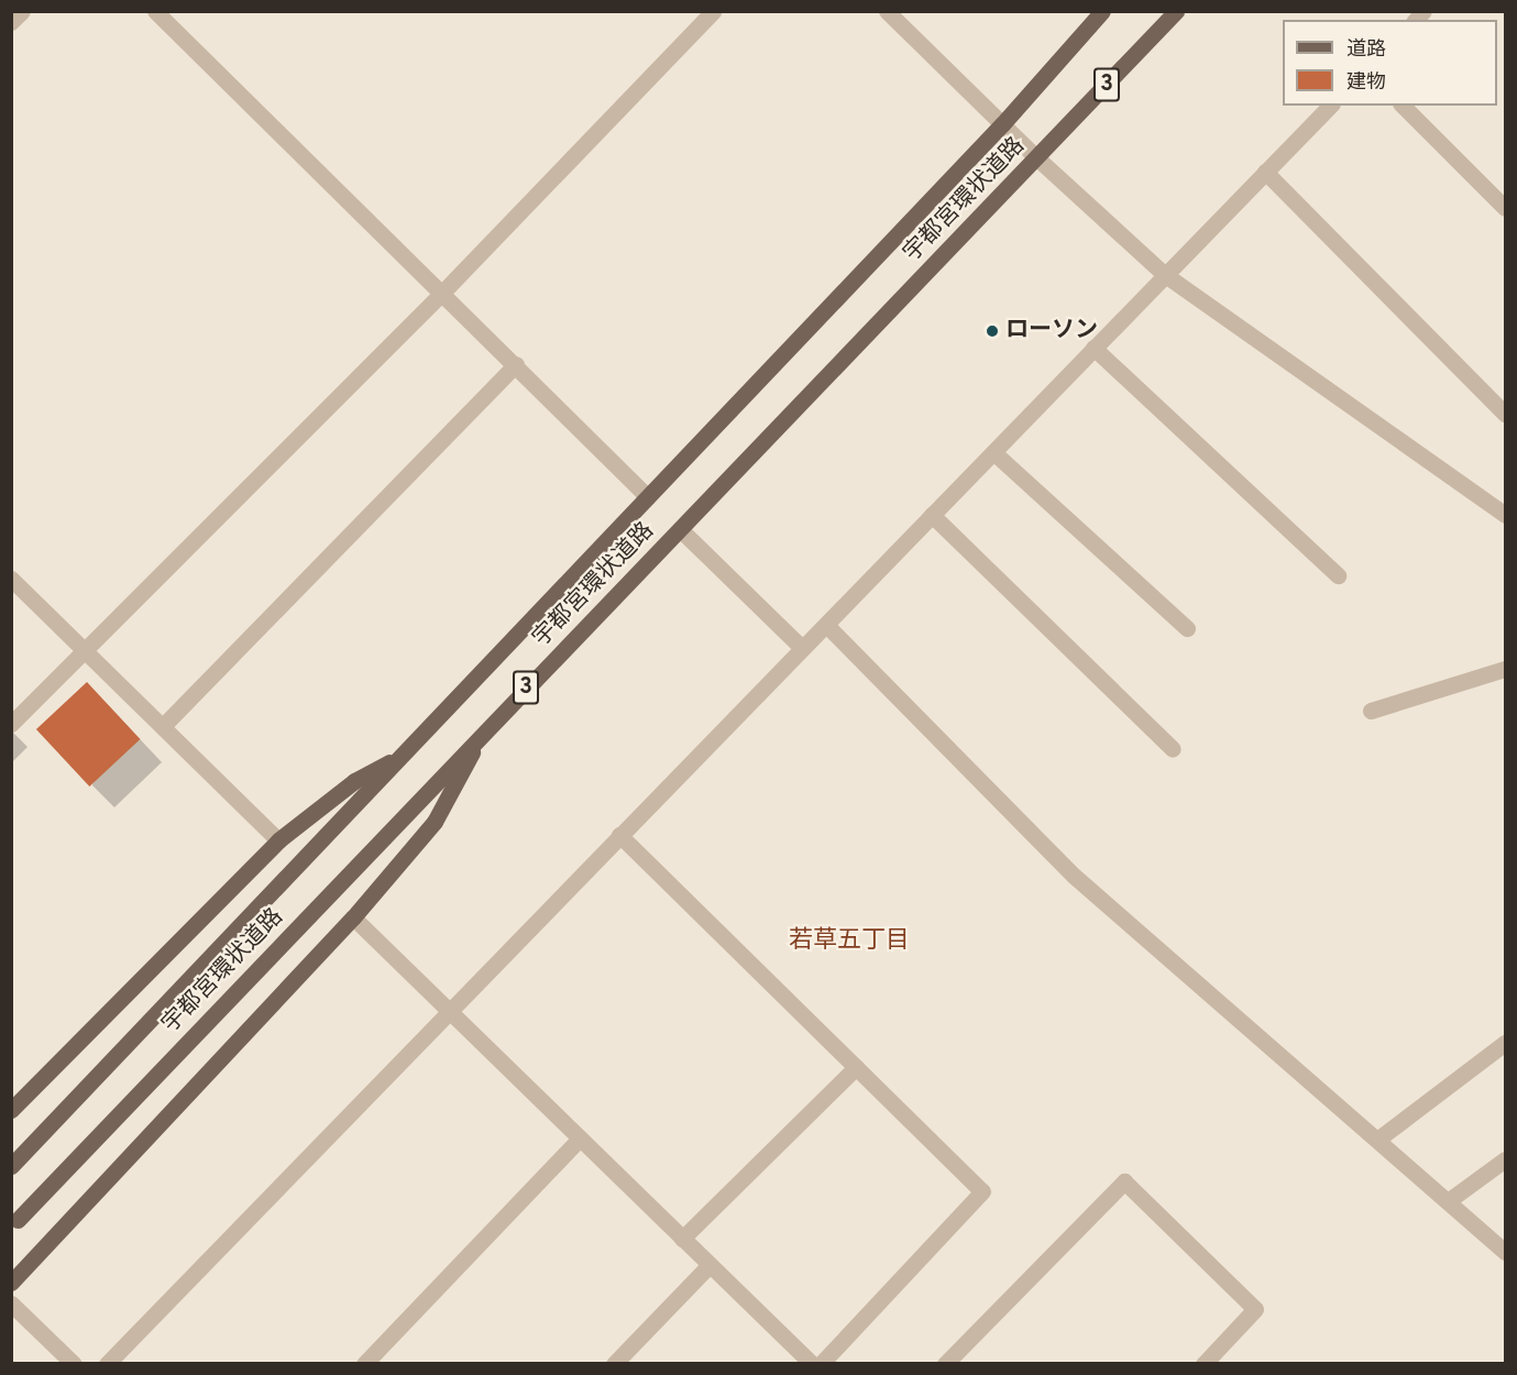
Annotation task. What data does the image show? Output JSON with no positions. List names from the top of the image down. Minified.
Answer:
{"streets":{"main road":["3","宇都宮環状道路"]},"crossings":[["3","宇都宮環状道路"]],"districts":["若草五丁目"],"places":["ローソン"],"legend":["道路","建物"]}
